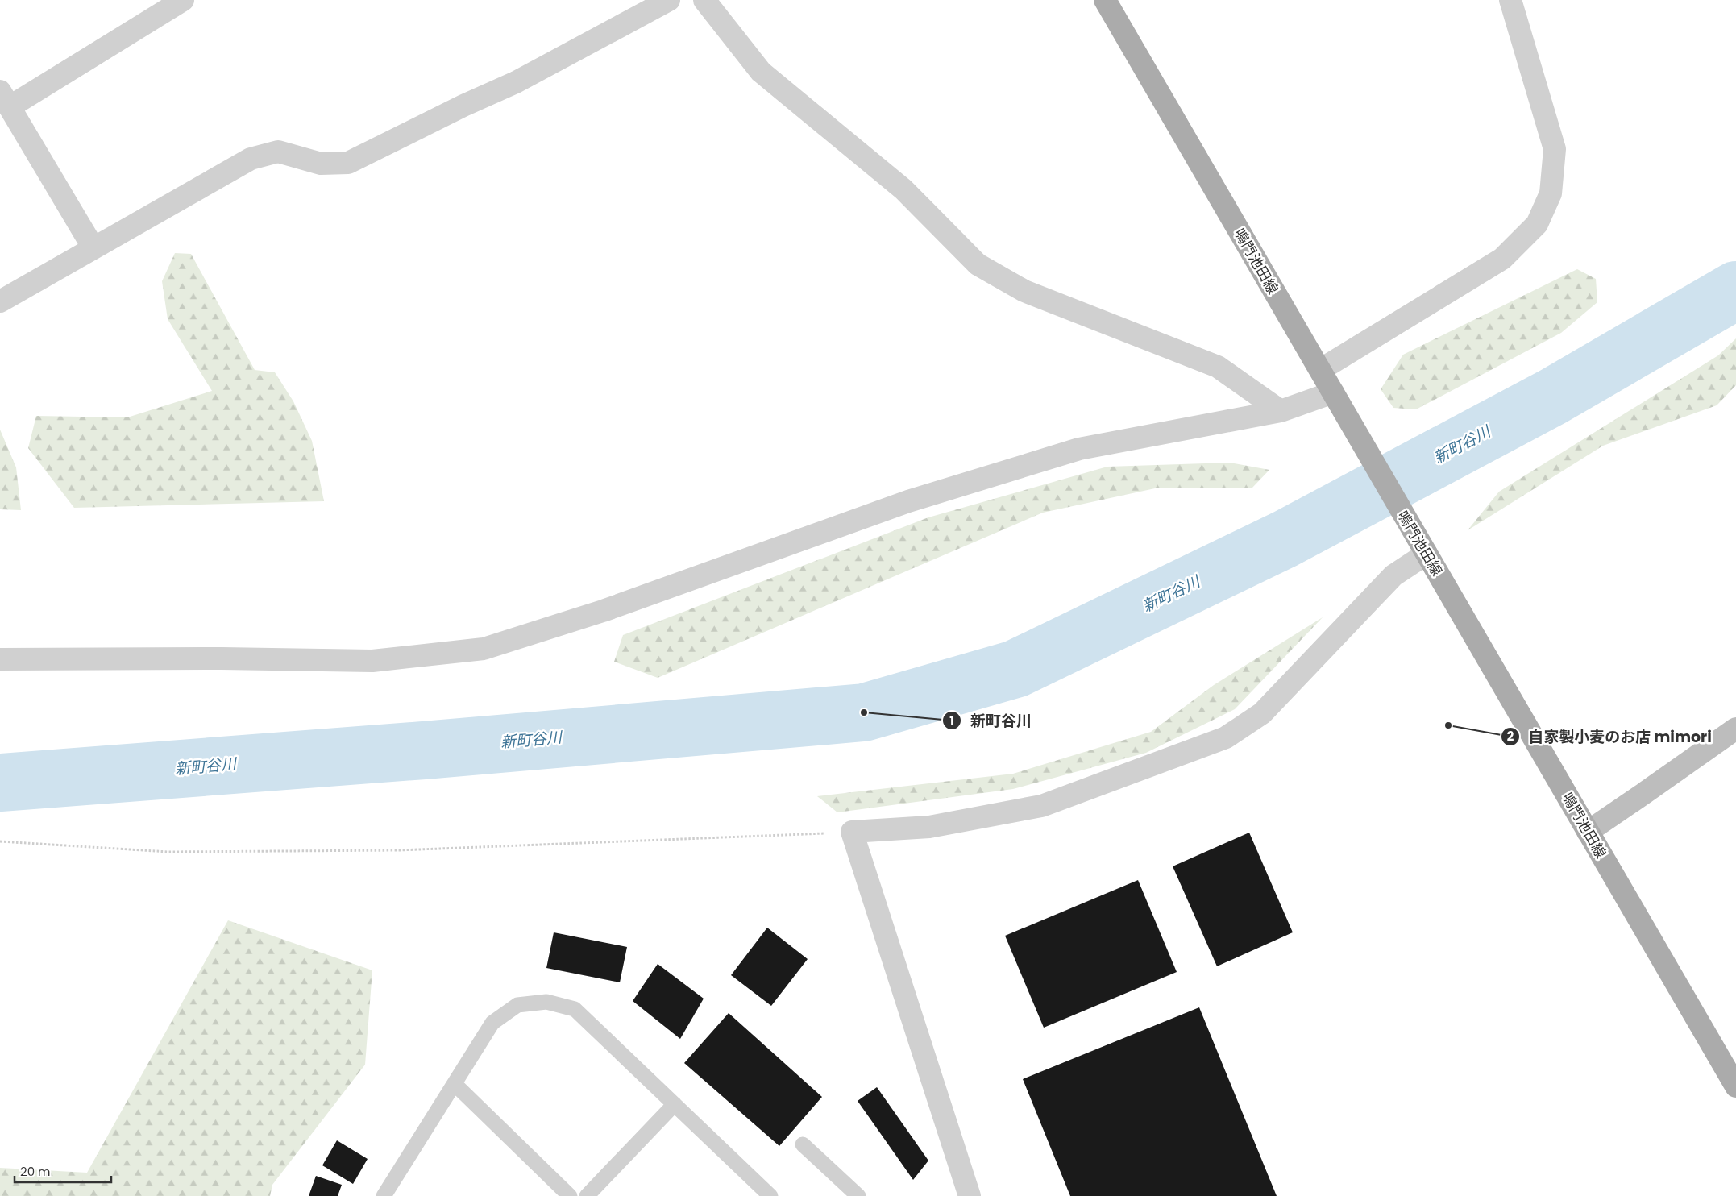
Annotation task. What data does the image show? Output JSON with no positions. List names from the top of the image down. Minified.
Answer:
{"streets":{"main road":["鳴門池田線"]},"water":["新町谷川"],"places":["新町谷川","自家製小麦のお店 mimori"],"scale_bar":"20 m"}
